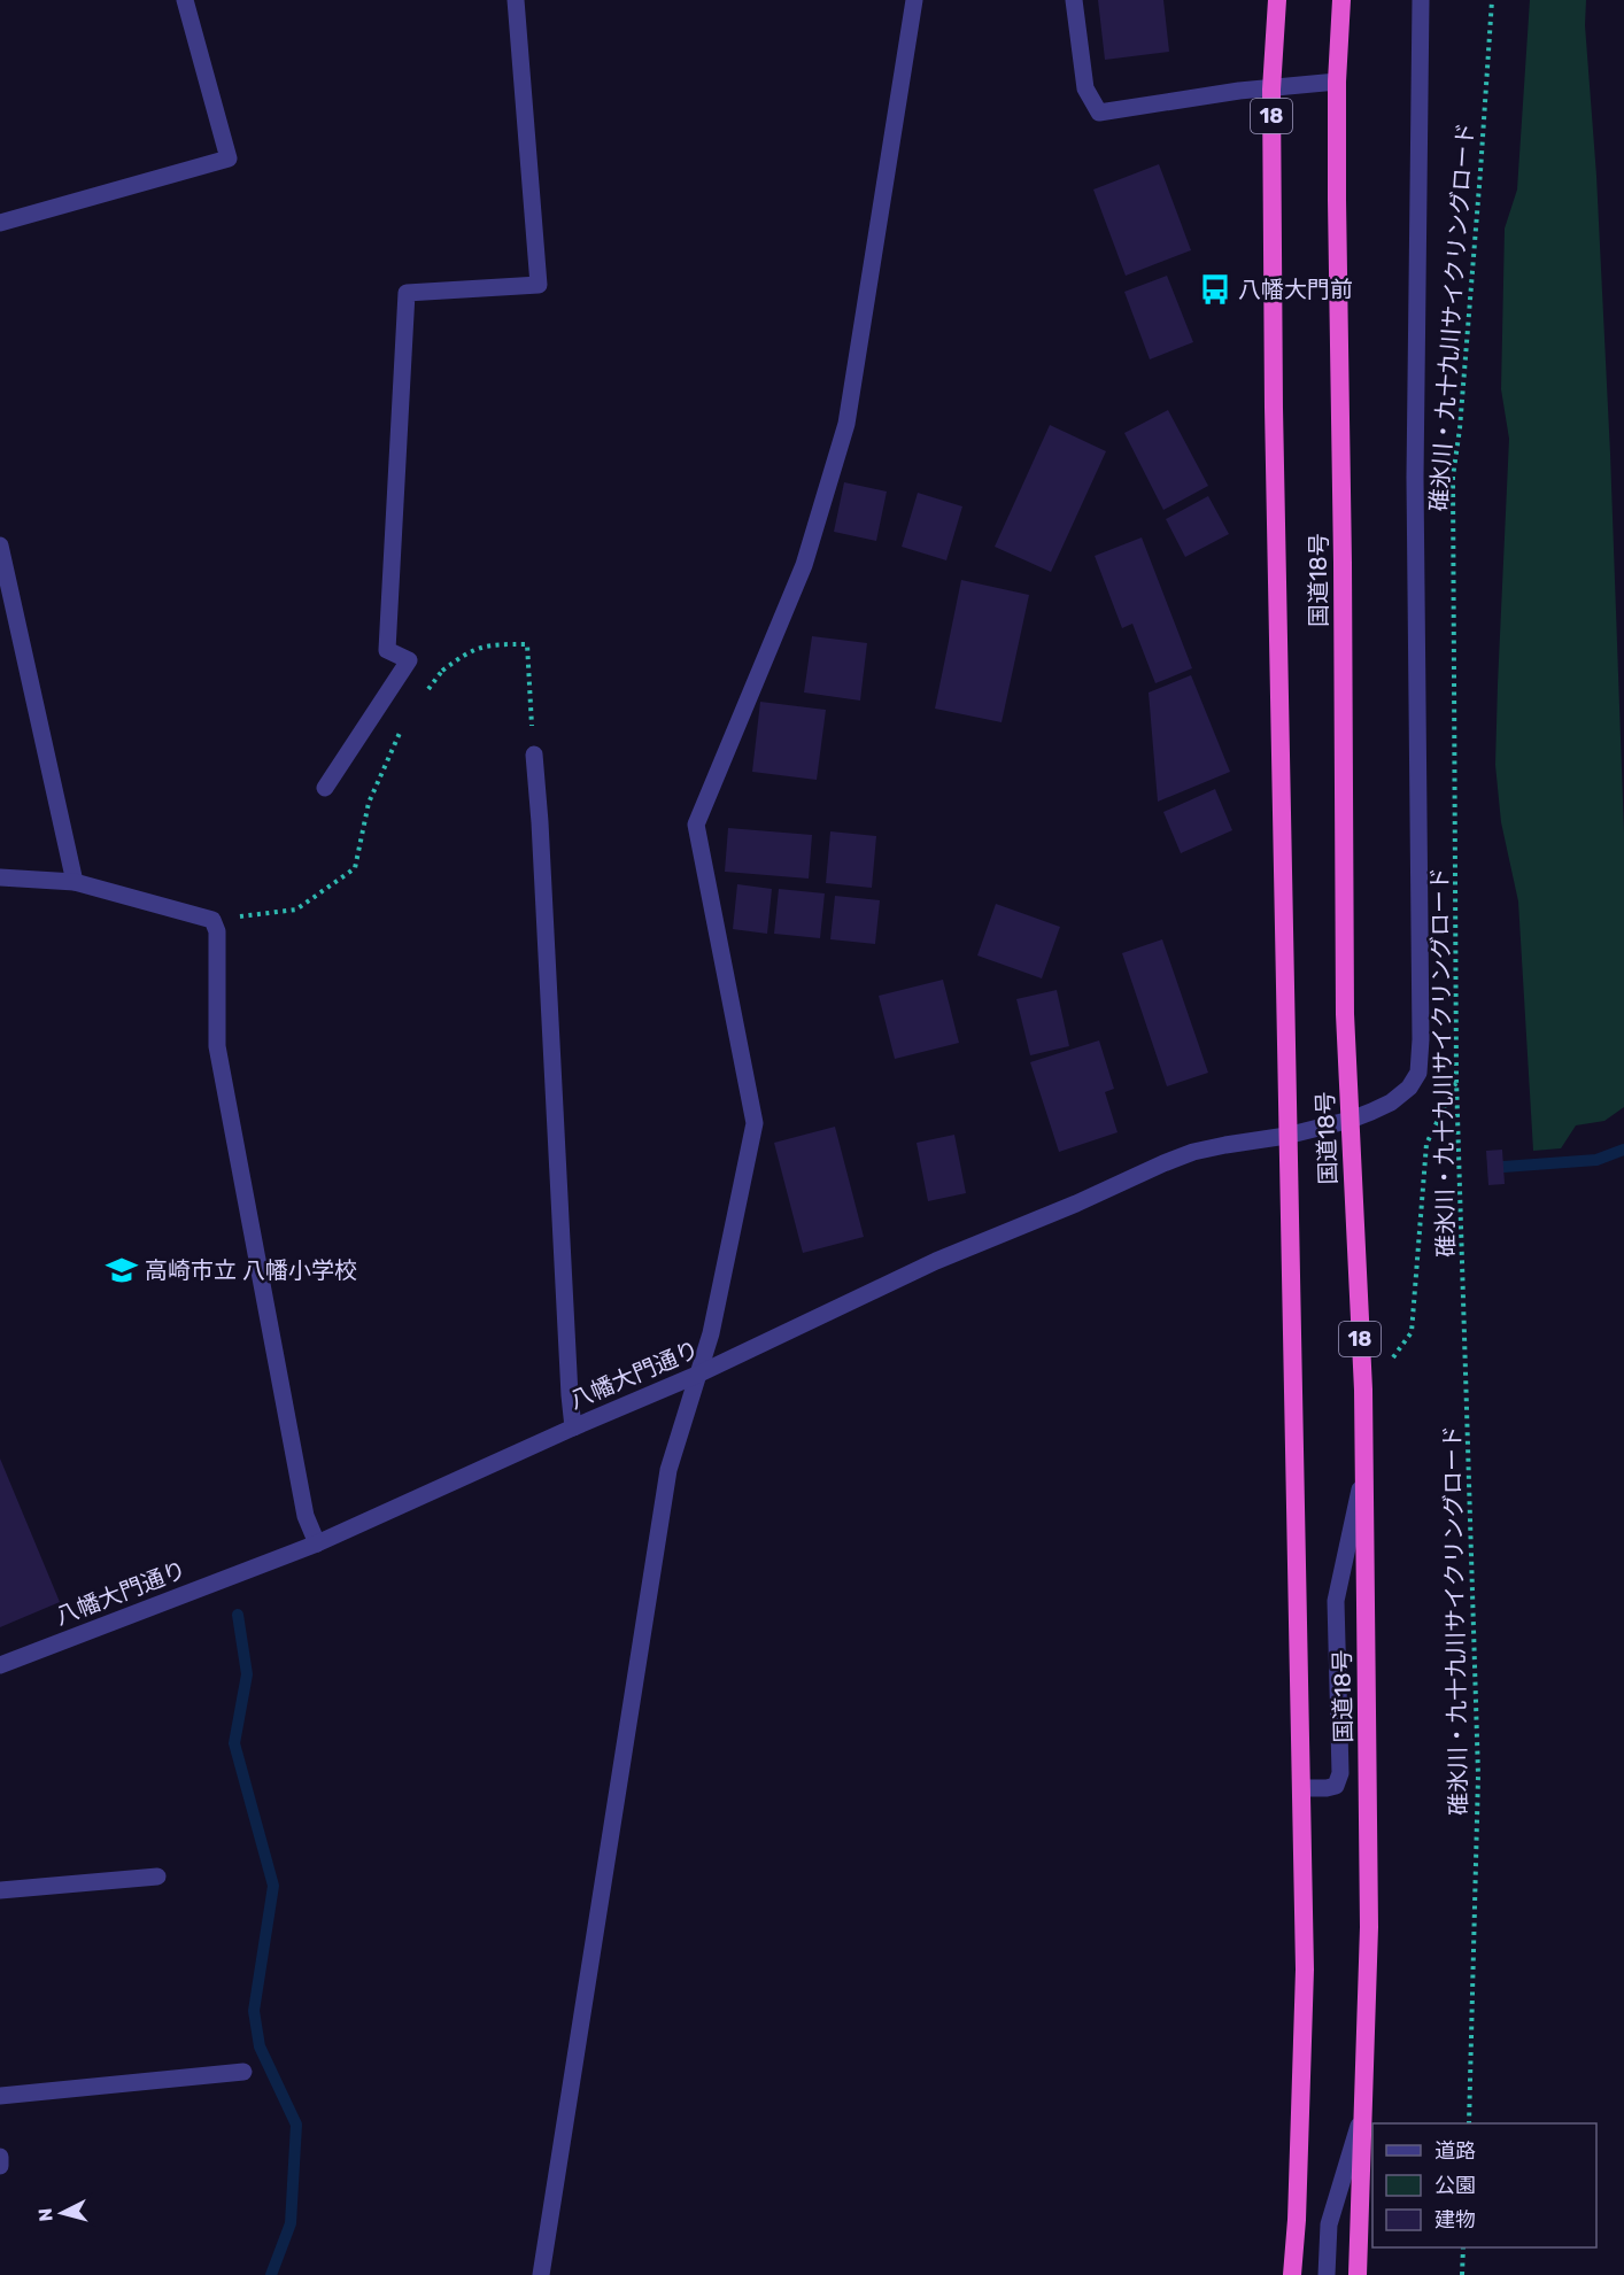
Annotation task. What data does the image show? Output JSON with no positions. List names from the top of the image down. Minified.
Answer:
{"streets":{"highway":["18","国道18号"],"street":["八幡大門通り"],"path":["碓氷川・九十九川サイクリングロード"]},"crossings":[["国道18号","八幡大門通り"]],"places":{"bus stop":["八幡大門前"],"school or university":["高崎市立 八幡小学校"]},"legend":["道路","公園","建物"],"north":"left"}
